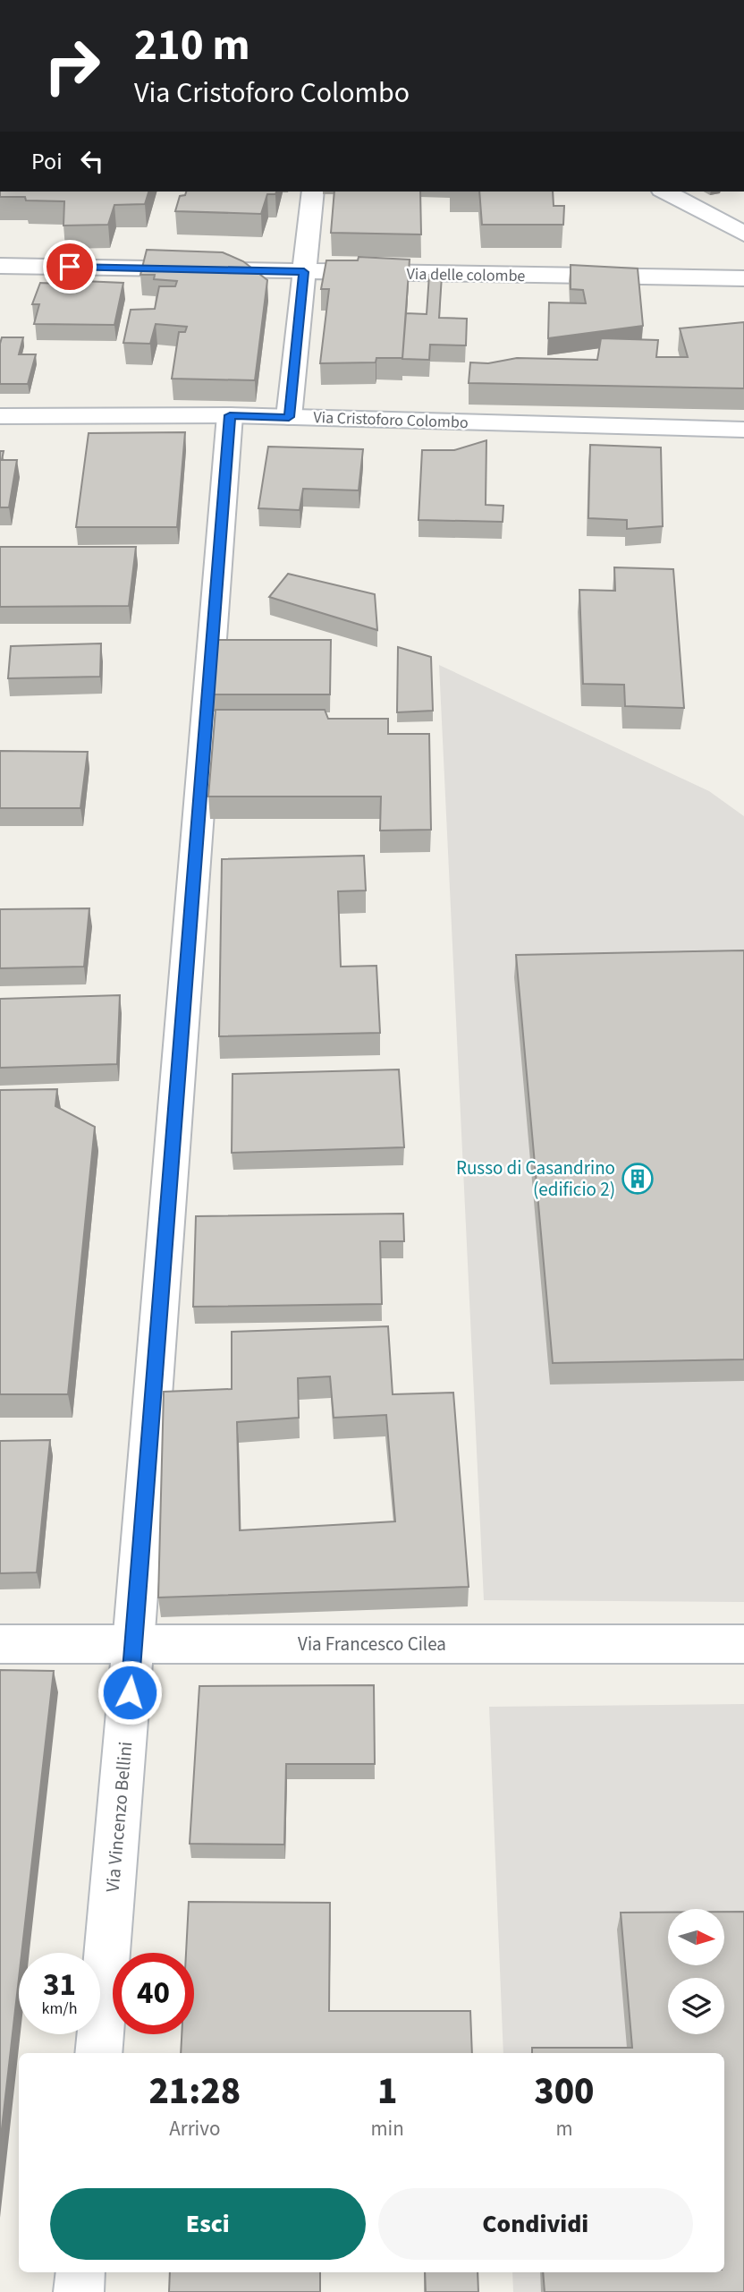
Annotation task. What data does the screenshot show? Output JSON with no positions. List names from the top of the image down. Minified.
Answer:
{"streets":{"street":["Via delle colombe","Via Cristoforo Colombo","Via Francesco Cilea","Via Vincenzo Bellini"]},"crossings":[["Via Cristoforo Colombo","Via Vincenzo Bellini"],["Via Francesco Cilea","Via Vincenzo Bellini"]],"places":{"building":["Russo di Casandrino (edificio 2)"]},"north":"right","page":{"turn":["210 m","Via Cristoforo Colombo"],"then":"Poi","speed":"31 km/h","limit":"40","eta":["21:28","Arrivo","1","min","300","m"],"buttons":["Esci","Condividi"]}}
